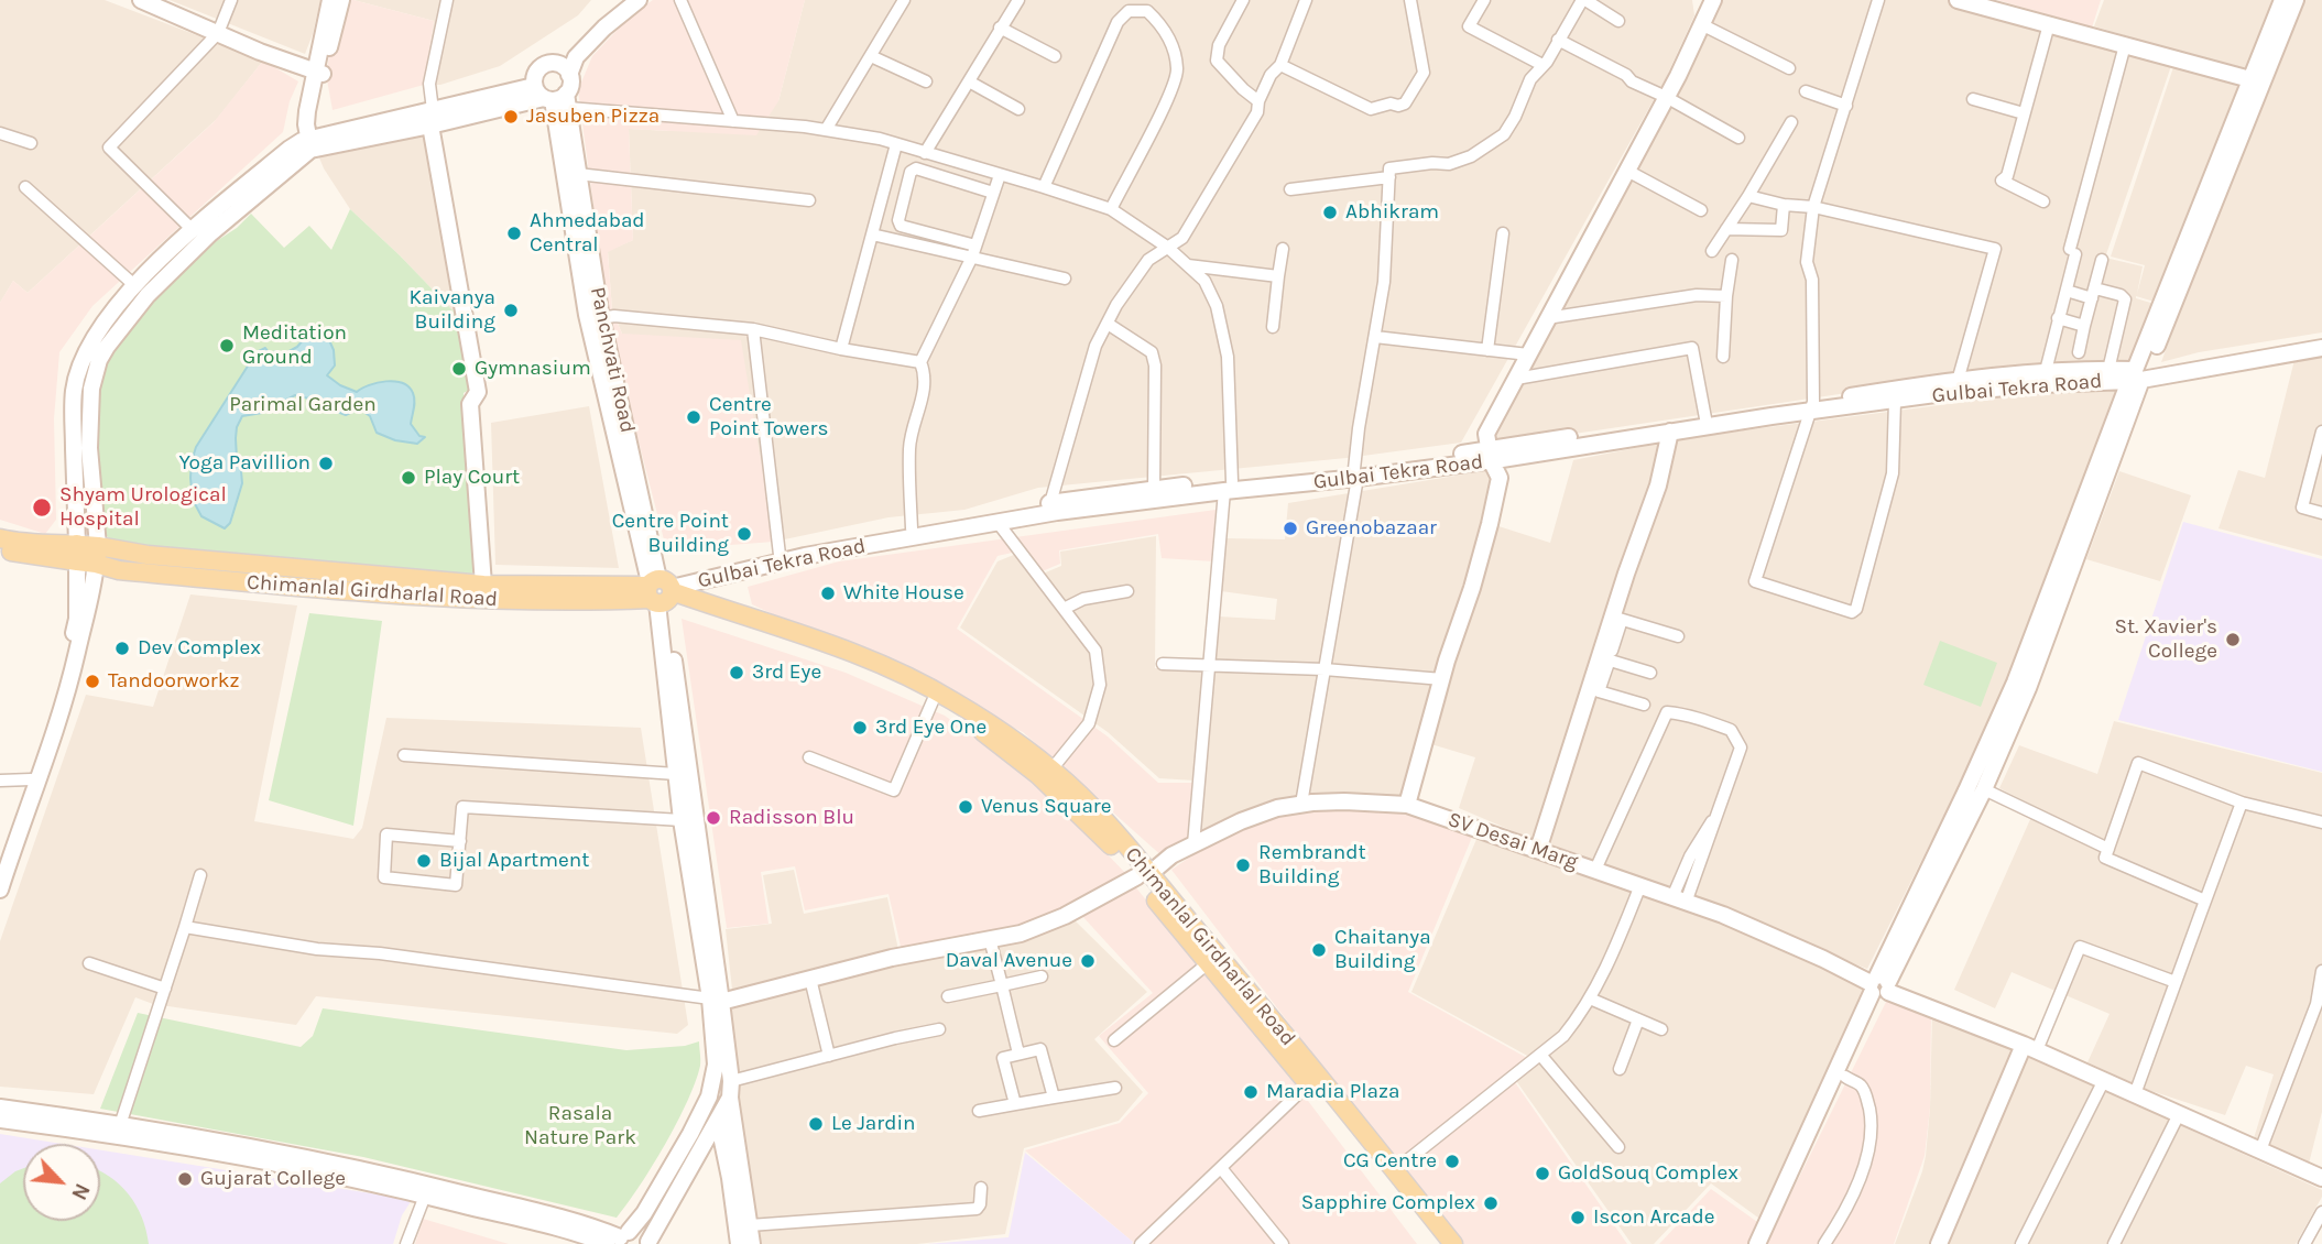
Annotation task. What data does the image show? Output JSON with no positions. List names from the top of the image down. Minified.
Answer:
{"streets":{"main road":["Panchvati Road","Gulbai Tekra Road","Chimanlal Girdharlal Road","SV Desai Marg"]},"crossings":[["Panchvati Road","Gulbai Tekra Road"],["Panchvati Road","Chimanlal Girdharlal Road"],["Gulbai Tekra Road","Chimanlal Girdharlal Road"],["Chimanlal Girdharlal Road","SV Desai Marg"]],"parks":["Parimal Garden","Rasala Nature Park"],"places":["Jasuben Pizza","Abhikram","Ahmedabad Central","Kaivanya Building","Meditation Ground","Gymnasium","Centre Point Towers","Yoga Pavillion","Play Court","Shyam Urological Hospital","Greenobazaar","Centre Point Building","White House","St. Xavier's College","Dev Complex","3rd Eye","Tandoorworkz","3rd Eye One","Venus Square","Radisson Blu","Bijal Apartment","Rembrandt Building","Chaitanya Building","Daval Avenue","Maradia Plaza","Le Jardin","CG Centre","GoldSouq Complex","Gujarat College","Sapphire Complex","Iscon Arcade"],"north":"bottom right"}
